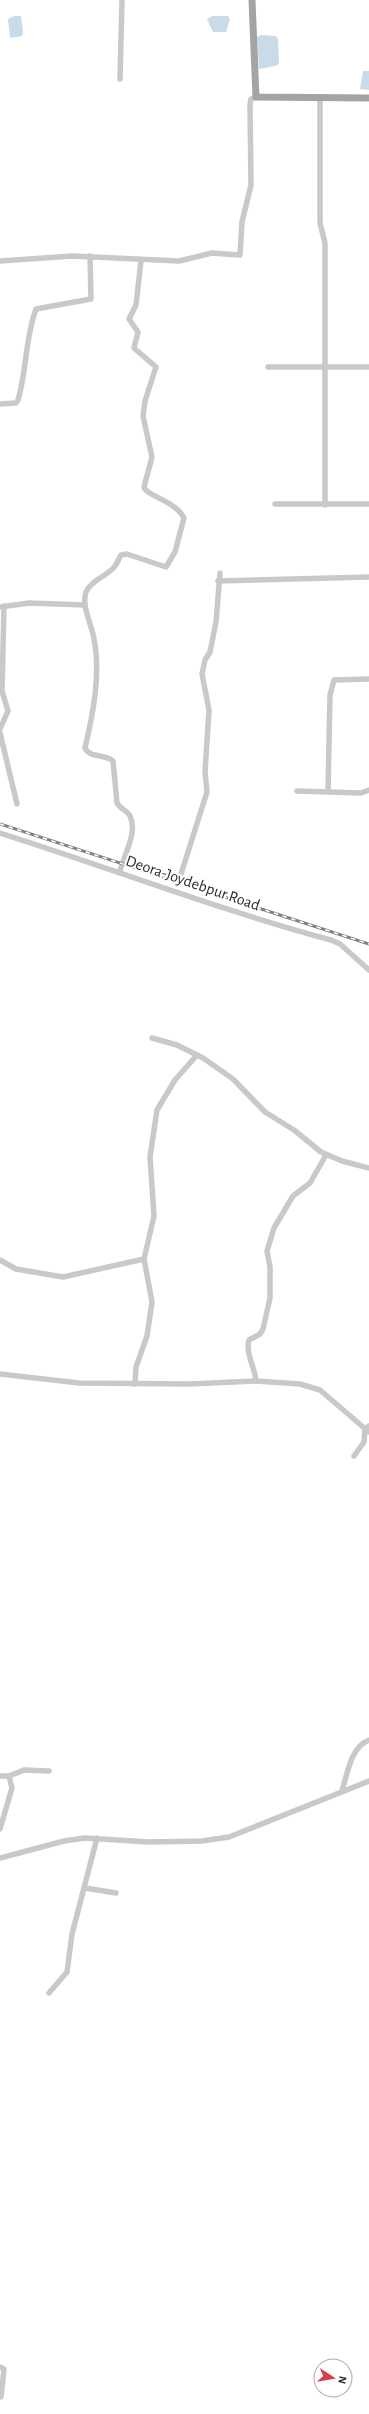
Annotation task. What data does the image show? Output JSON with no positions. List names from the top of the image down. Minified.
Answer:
{"streets":{"street":["Deora-Joydebpur Road"]},"north":"right"}
